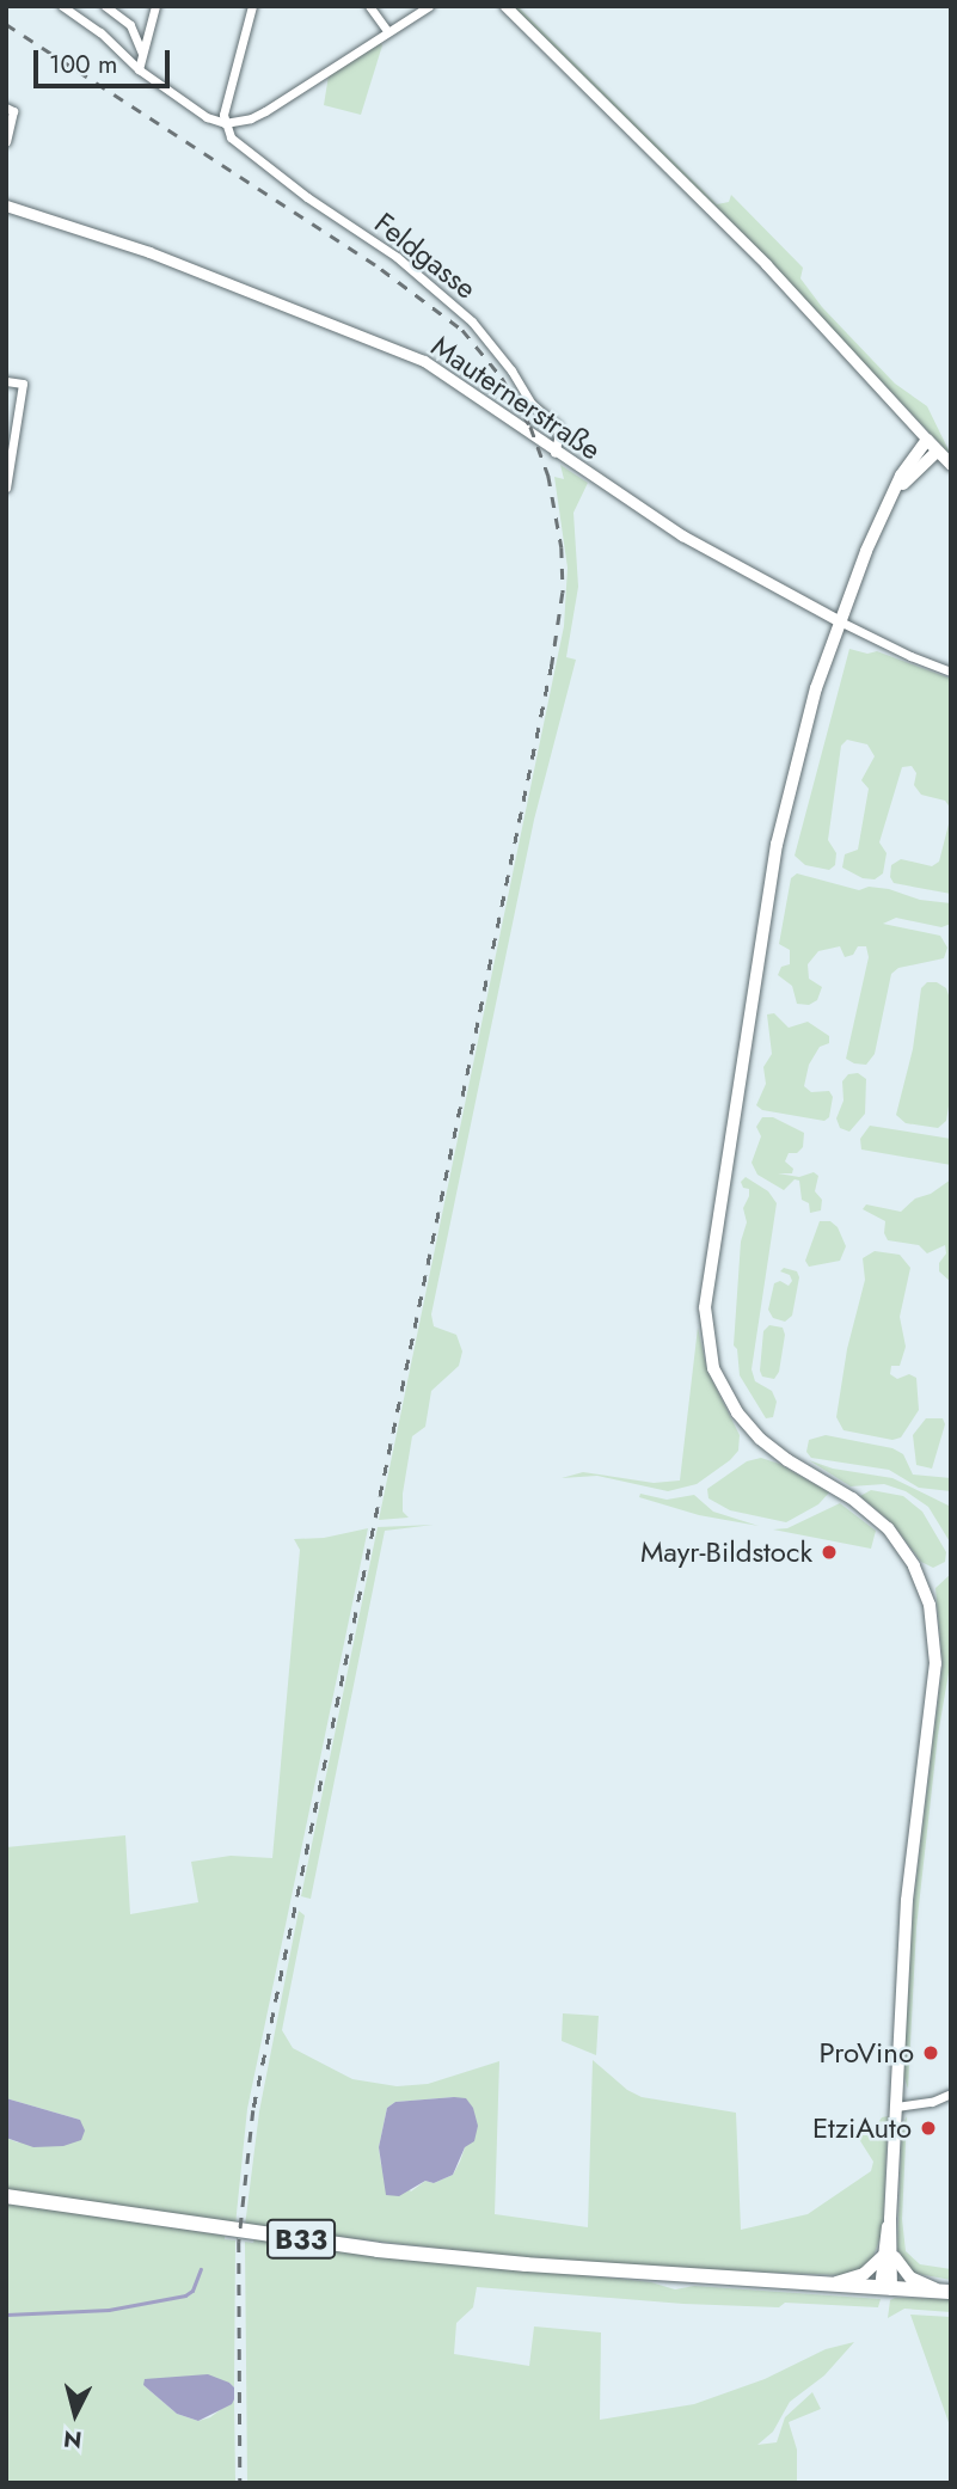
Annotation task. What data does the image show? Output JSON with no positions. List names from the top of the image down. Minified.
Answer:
{"streets":{"highway":["B33"],"street":["Feldgasse","Mauternerstraße"]},"crossings":[["Feldgasse","Mauternerstraße"]],"places":["Mayr-Bildstock","ProVino","EtziAuto"],"scale_bar":"100 m","north":"bottom"}
